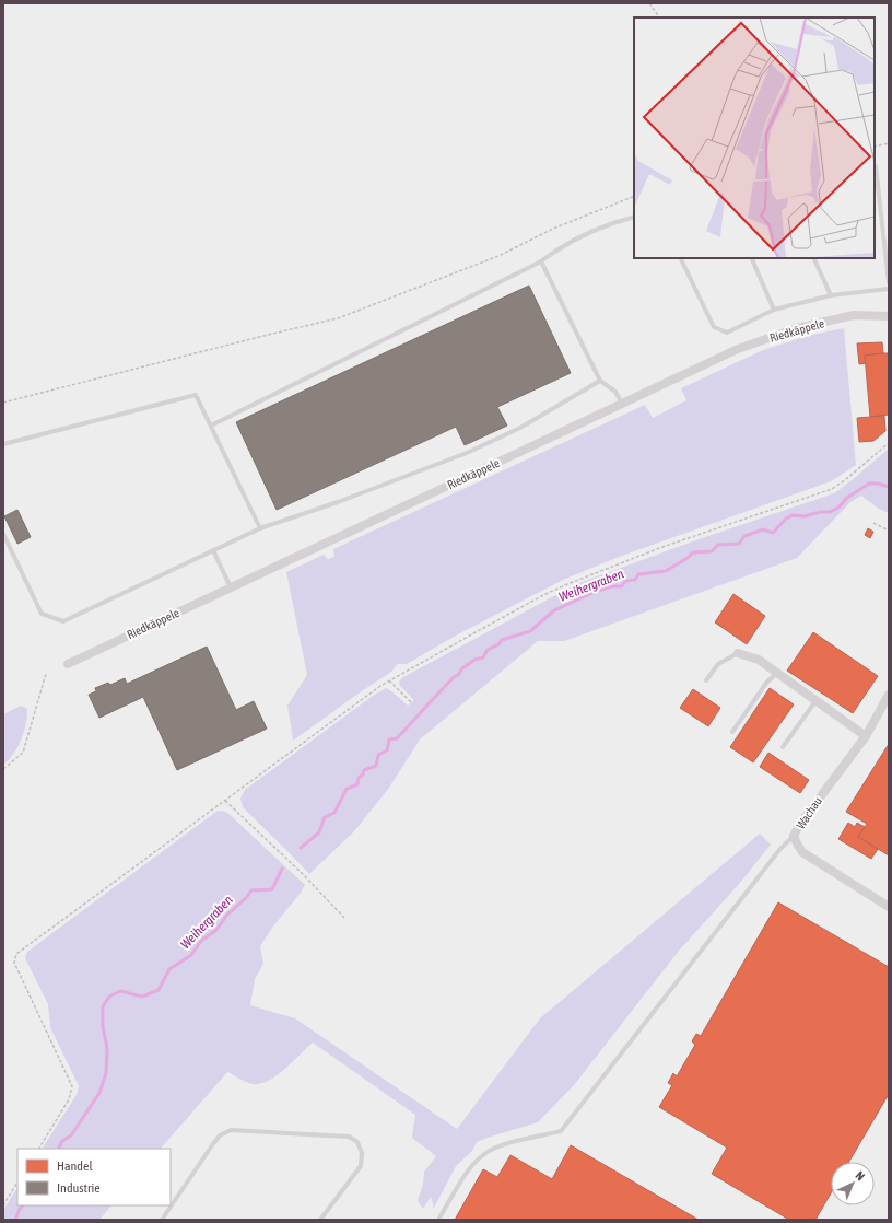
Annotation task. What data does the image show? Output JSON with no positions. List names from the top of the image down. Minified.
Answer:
{"streets":{"street":["Riedkäppele","Wachau"]},"water":["Weihergraben"],"legend":["Handel","Industrie"],"north":"top right"}
